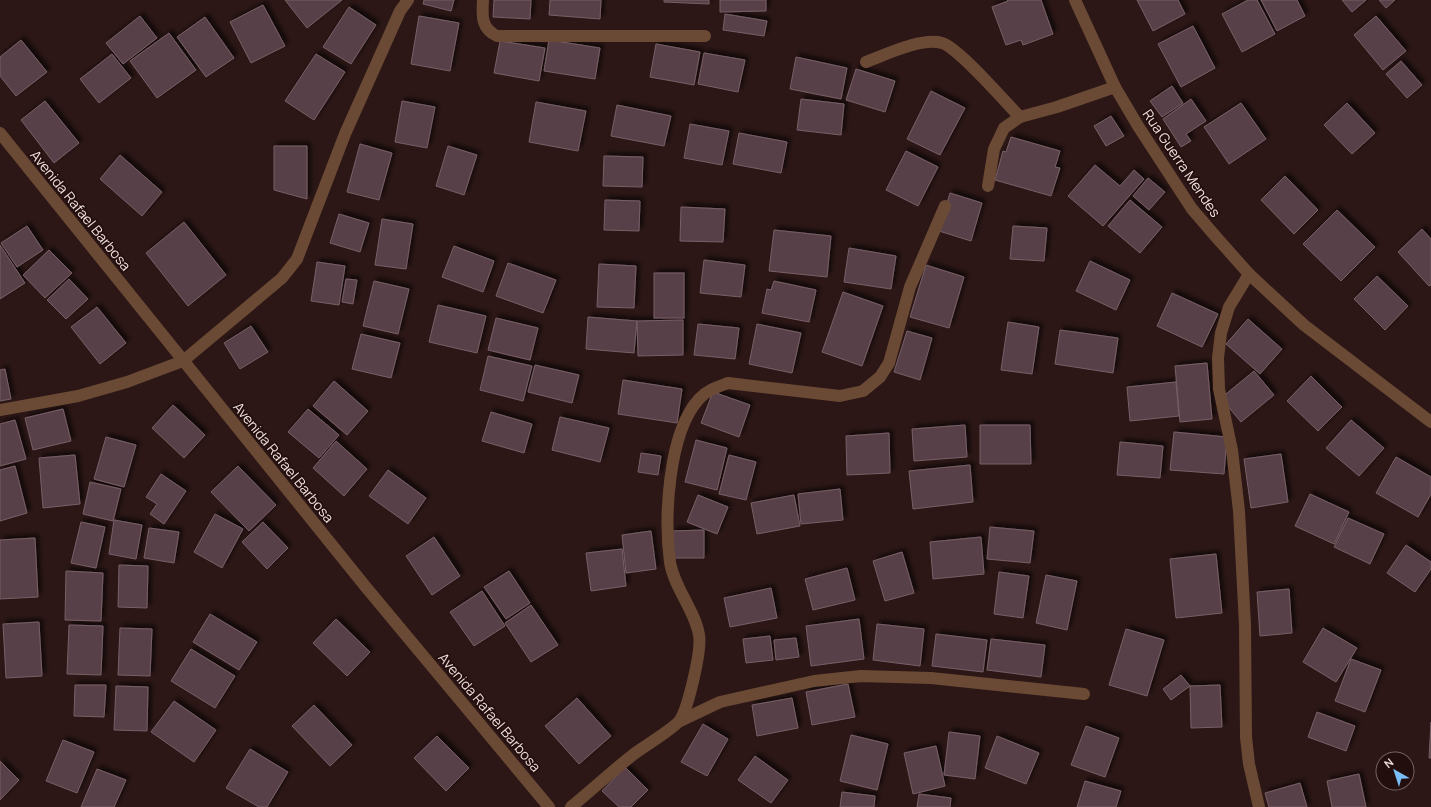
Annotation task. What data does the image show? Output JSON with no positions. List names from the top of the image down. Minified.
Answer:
{"streets":{"street":["Rua Guerra Mendes","Avenida Rafael Barbosa"]},"north":"top left"}
